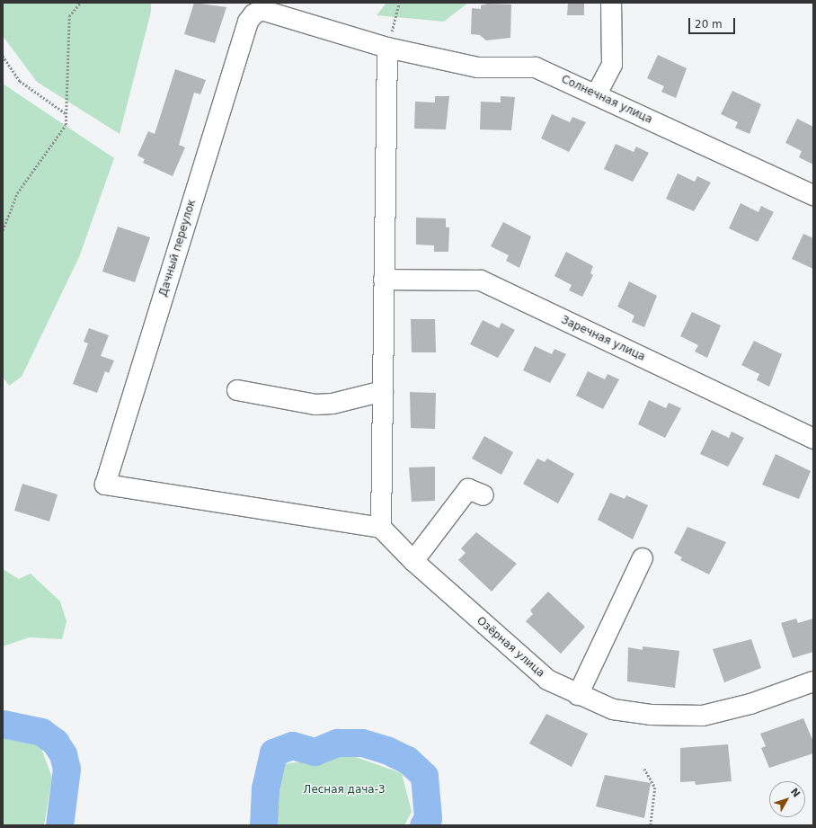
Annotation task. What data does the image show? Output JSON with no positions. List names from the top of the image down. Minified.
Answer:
{"streets":{"street":["Солнечная улица","Дачный переулок","Заречная улица","Озёрная улица"]},"crossings":[["Солнечная улица","Дачный переулок"],["Дачный переулок","Озёрная улица"]],"parks":["Лесная дача-3"],"scale_bar":"20 m","north":"top right"}
